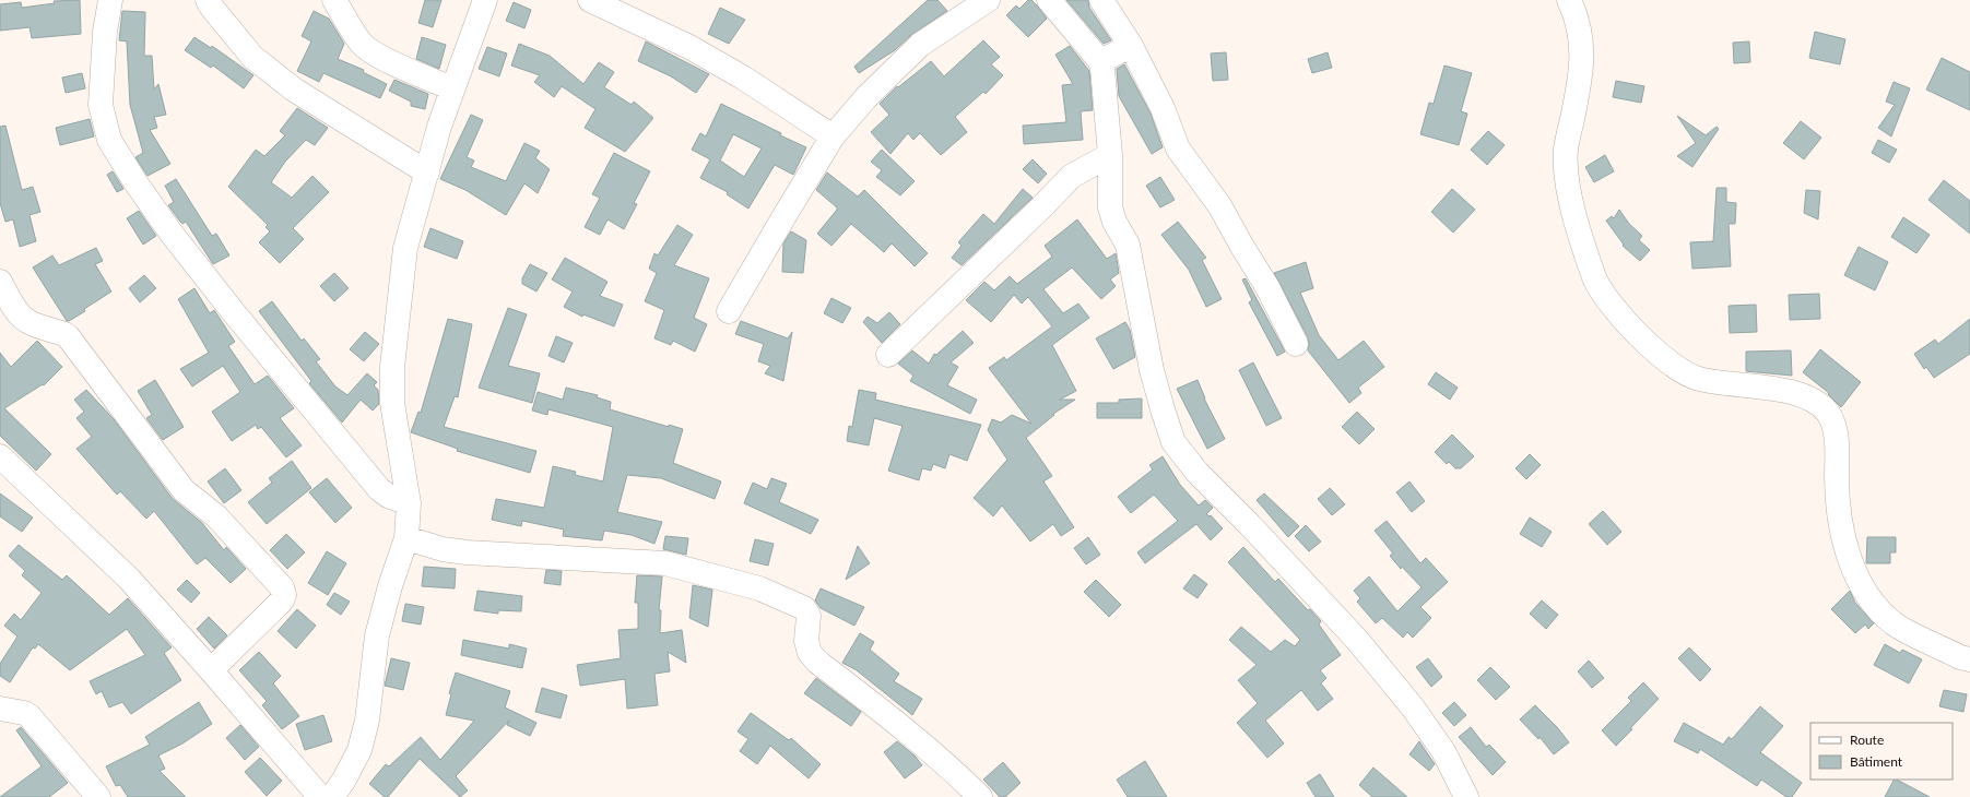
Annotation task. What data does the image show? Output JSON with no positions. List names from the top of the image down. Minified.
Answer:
{"legend":["Route","Bâtiment"]}
